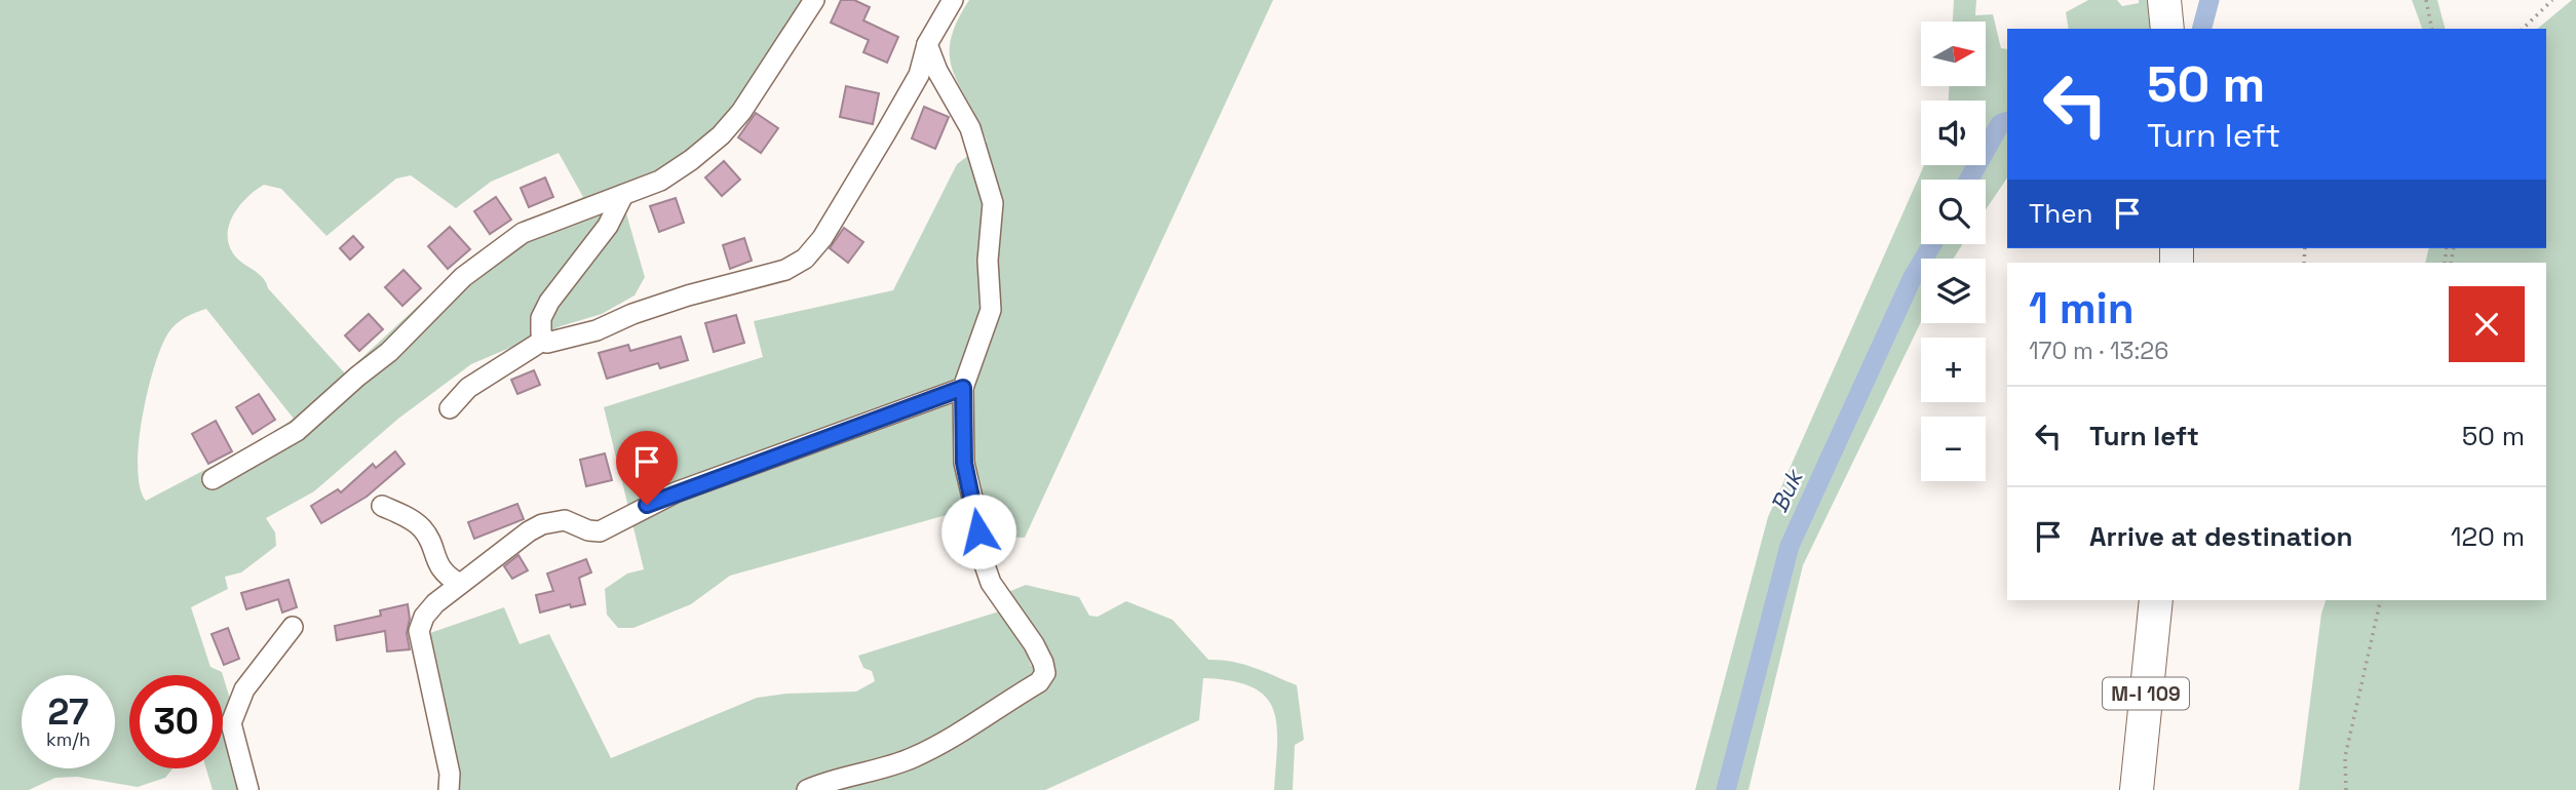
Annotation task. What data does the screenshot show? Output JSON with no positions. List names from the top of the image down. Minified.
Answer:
{"streets":{"main road":["M-I 109"]},"water":["Buk"],"north":"right","page":{"map_buttons":["+","−"],"turn":["50 m","Turn left"],"then":"Then","heading":["1 min","170 m · 13:26"],"list":[{"name":"Turn left","value":"50 m"},{"name":"Arrive at destination","value":"120 m"}],"speed":"27 km/h","limit":"30"}}
